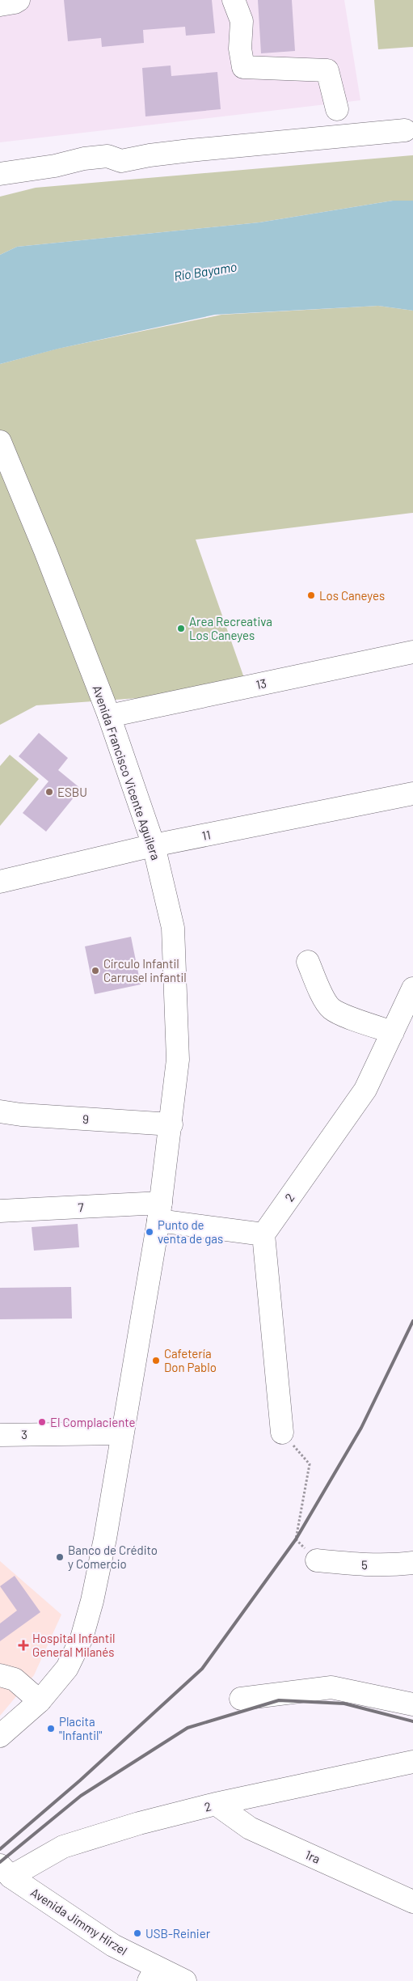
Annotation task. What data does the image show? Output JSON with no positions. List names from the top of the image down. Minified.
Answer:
{"streets":{"street":["13","Avenida Francisco Vicente Aguilera","11","9","2","7","3","5","1ra","Avenida Jimmy Hirzel"]},"crossings":[["13","Avenida Francisco Vicente Aguilera"],["Avenida Francisco Vicente Aguilera","11"],["Avenida Francisco Vicente Aguilera","9"],["Avenida Francisco Vicente Aguilera","7"],["Avenida Francisco Vicente Aguilera","3"],["2","7"],["2","1ra"],["2","Avenida Jimmy Hirzel"]],"water":["Río Bayamo"],"places":{"other":["Los Caneyes","Area Recreativa Los Caneyes","ESBU","Círculo Infantil Carrusel infantil","Punto de venta de gas","Cafetería Don Pablo","El Complaciente","Banco de Crédito y Comercio","Placita \"Infantil\"","USB-Reinier"],"health":["Hospital Infantil General Milanés"]}}
